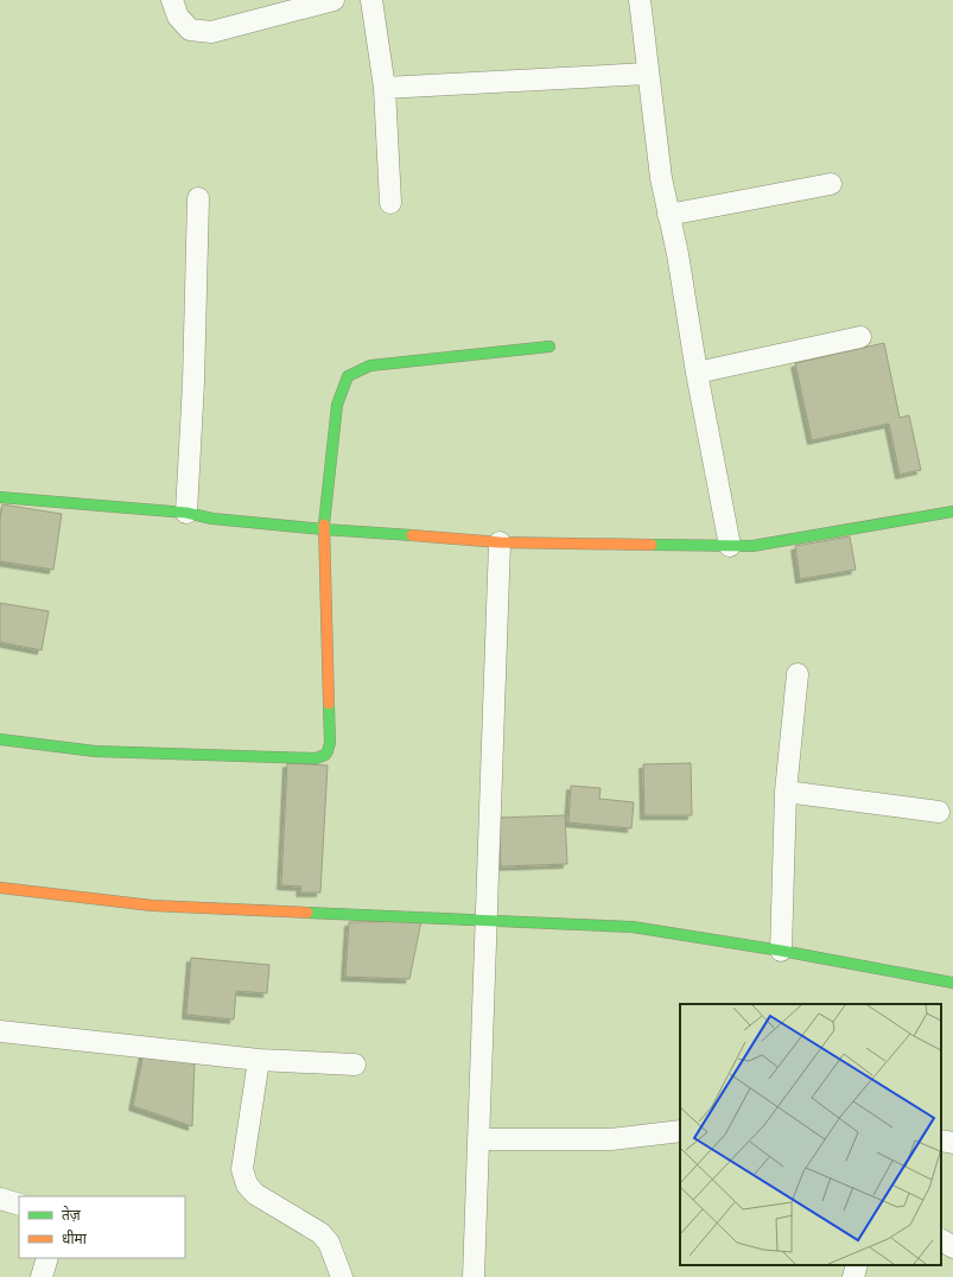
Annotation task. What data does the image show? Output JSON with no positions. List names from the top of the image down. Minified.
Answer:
{"legend":["तेज़","धीमा"]}
